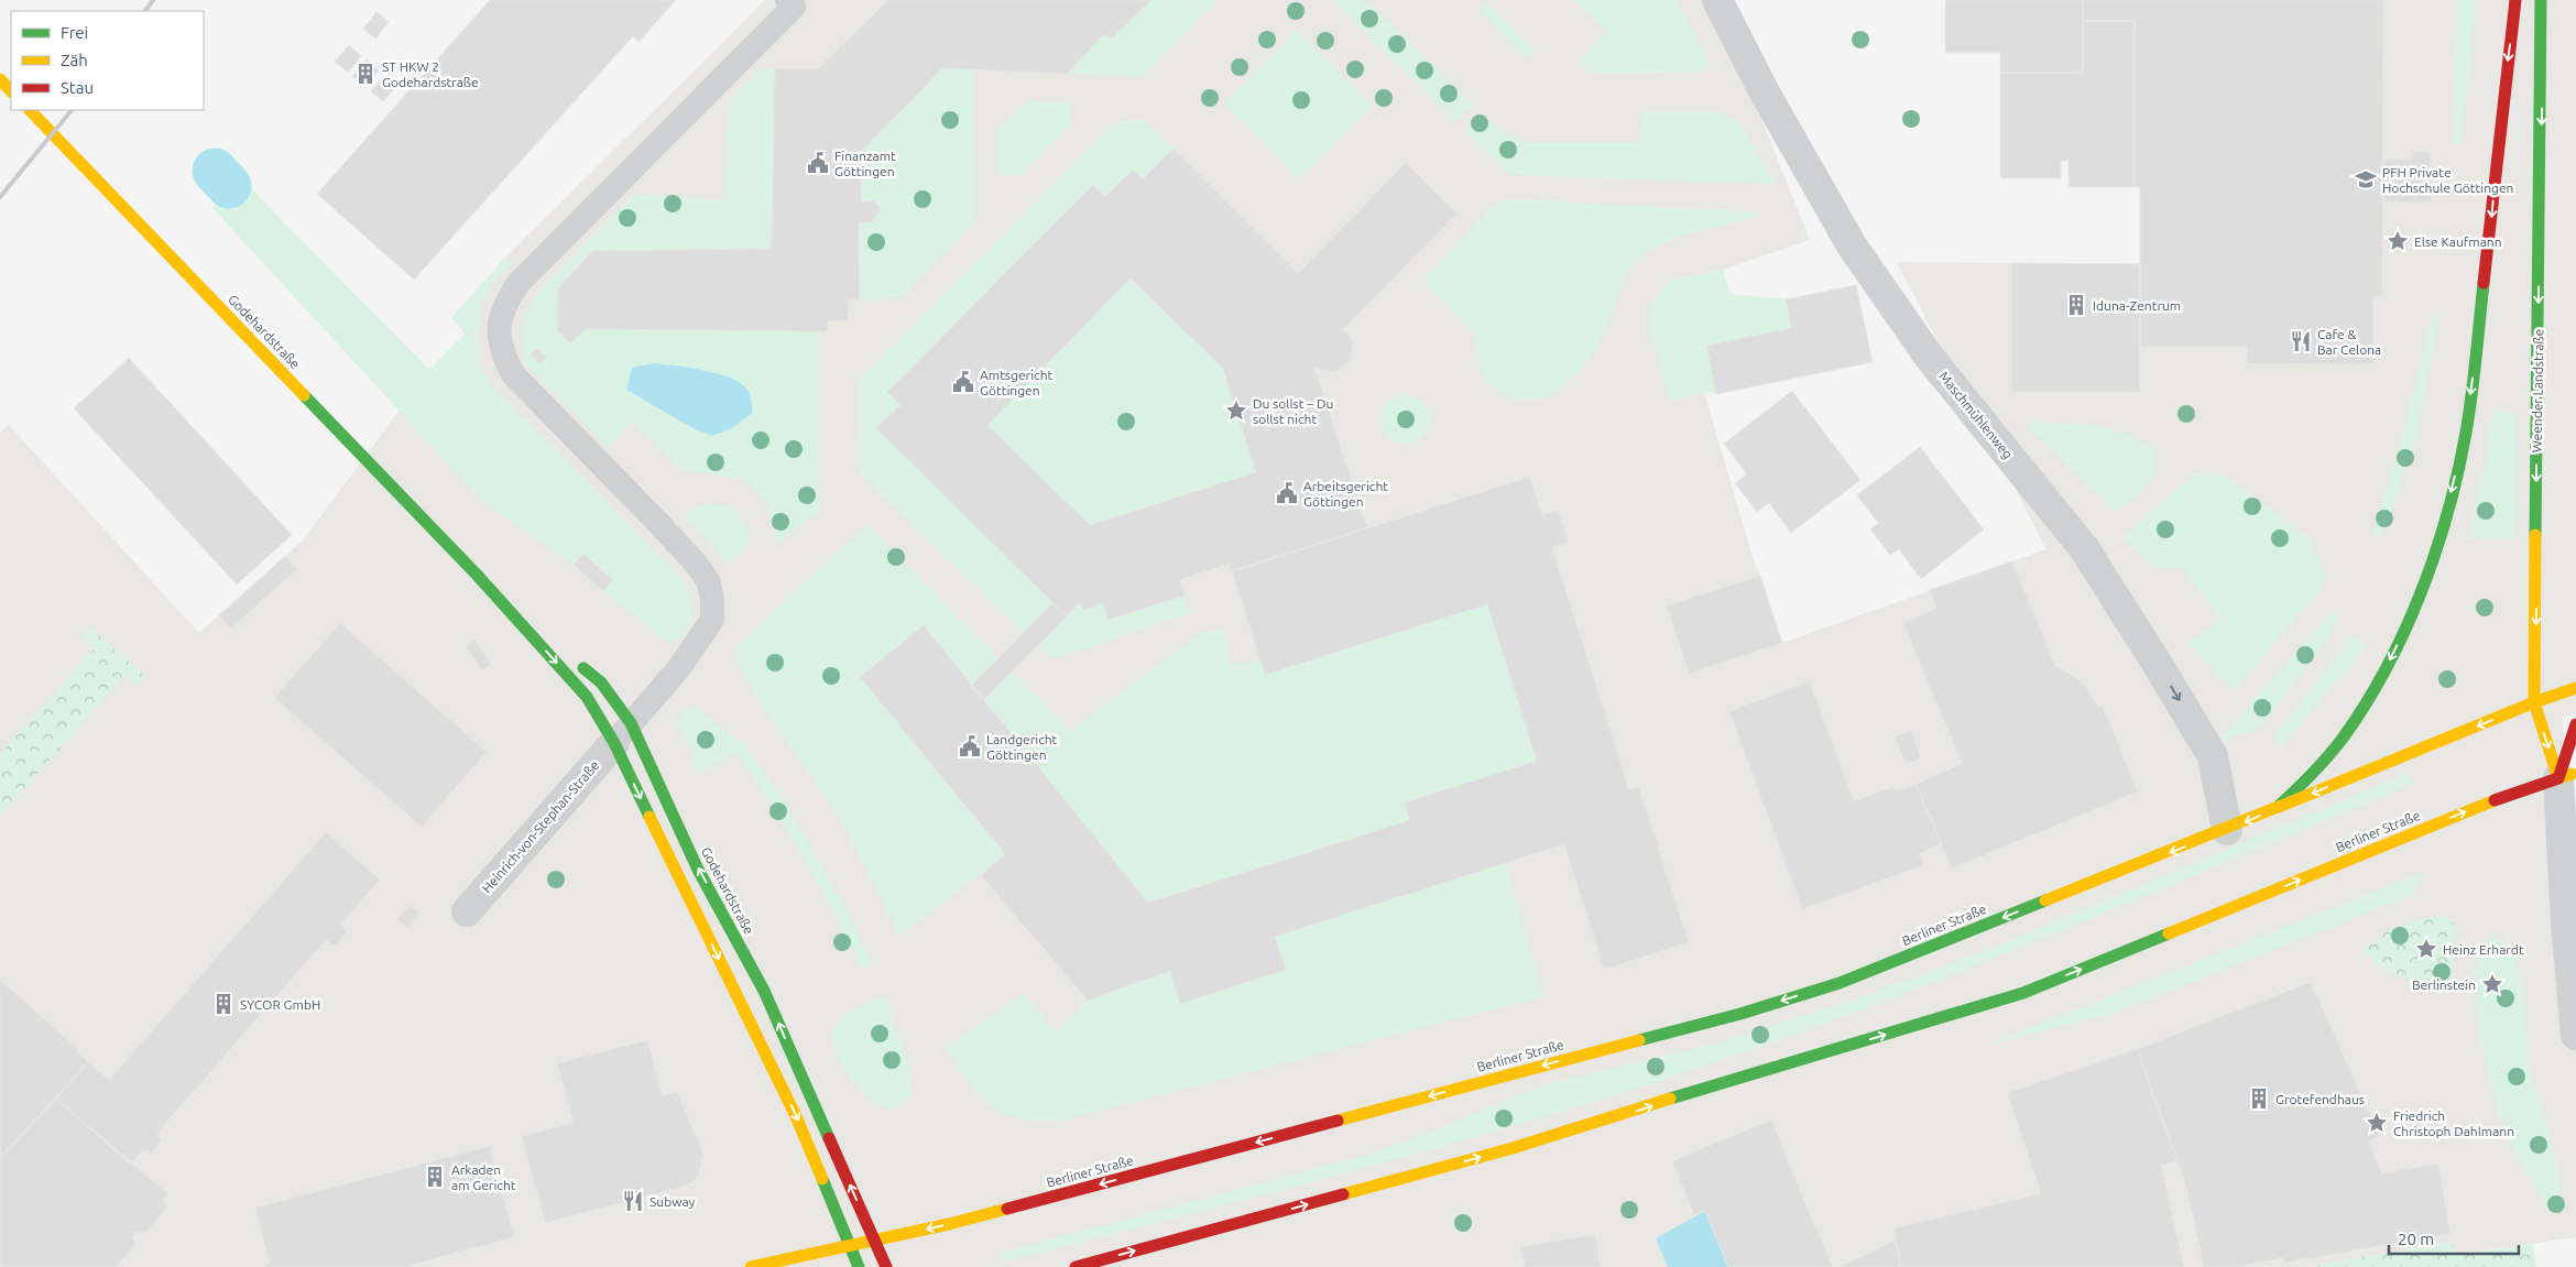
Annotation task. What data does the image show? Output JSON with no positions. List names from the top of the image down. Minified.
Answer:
{"streets":{"main road":["Godehardstraße","Weender Landstraße","Berliner Straße"],"street":["Maschmühlenweg","Heinrich-von-Stephan-Straße"]},"crossings":[["Godehardstraße","Heinrich-von-Stephan-Straße"],["Godehardstraße","Berliner Straße"],["Weender Landstraße","Berliner Straße"],["Maschmühlenweg","Berliner Straße"]],"one_way":["Weender Landstraße","Maschmühlenweg"],"places":{"building":["ST HKW 2 Godehardstraße","Iduna-Zentrum","SYCOR GmbH","Grotefendhaus","Arkaden am Gericht"],"public building":["Finanzamt Göttingen","Amtsgericht Göttingen","Arbeitsgericht Göttingen","Landgericht Göttingen"],"school or university":["PFH Private Hochschule Göttingen"],"place":["Else Kaufmann","Du sollst – Du sollst nicht","Heinz Erhardt","Berlinstein","Friedrich Christoph Dahlmann"],"restaurant":["Cafe & Bar Celona","Subway"]},"legend":["Frei","Zäh","Stau"],"scale_bar":"20 m"}
